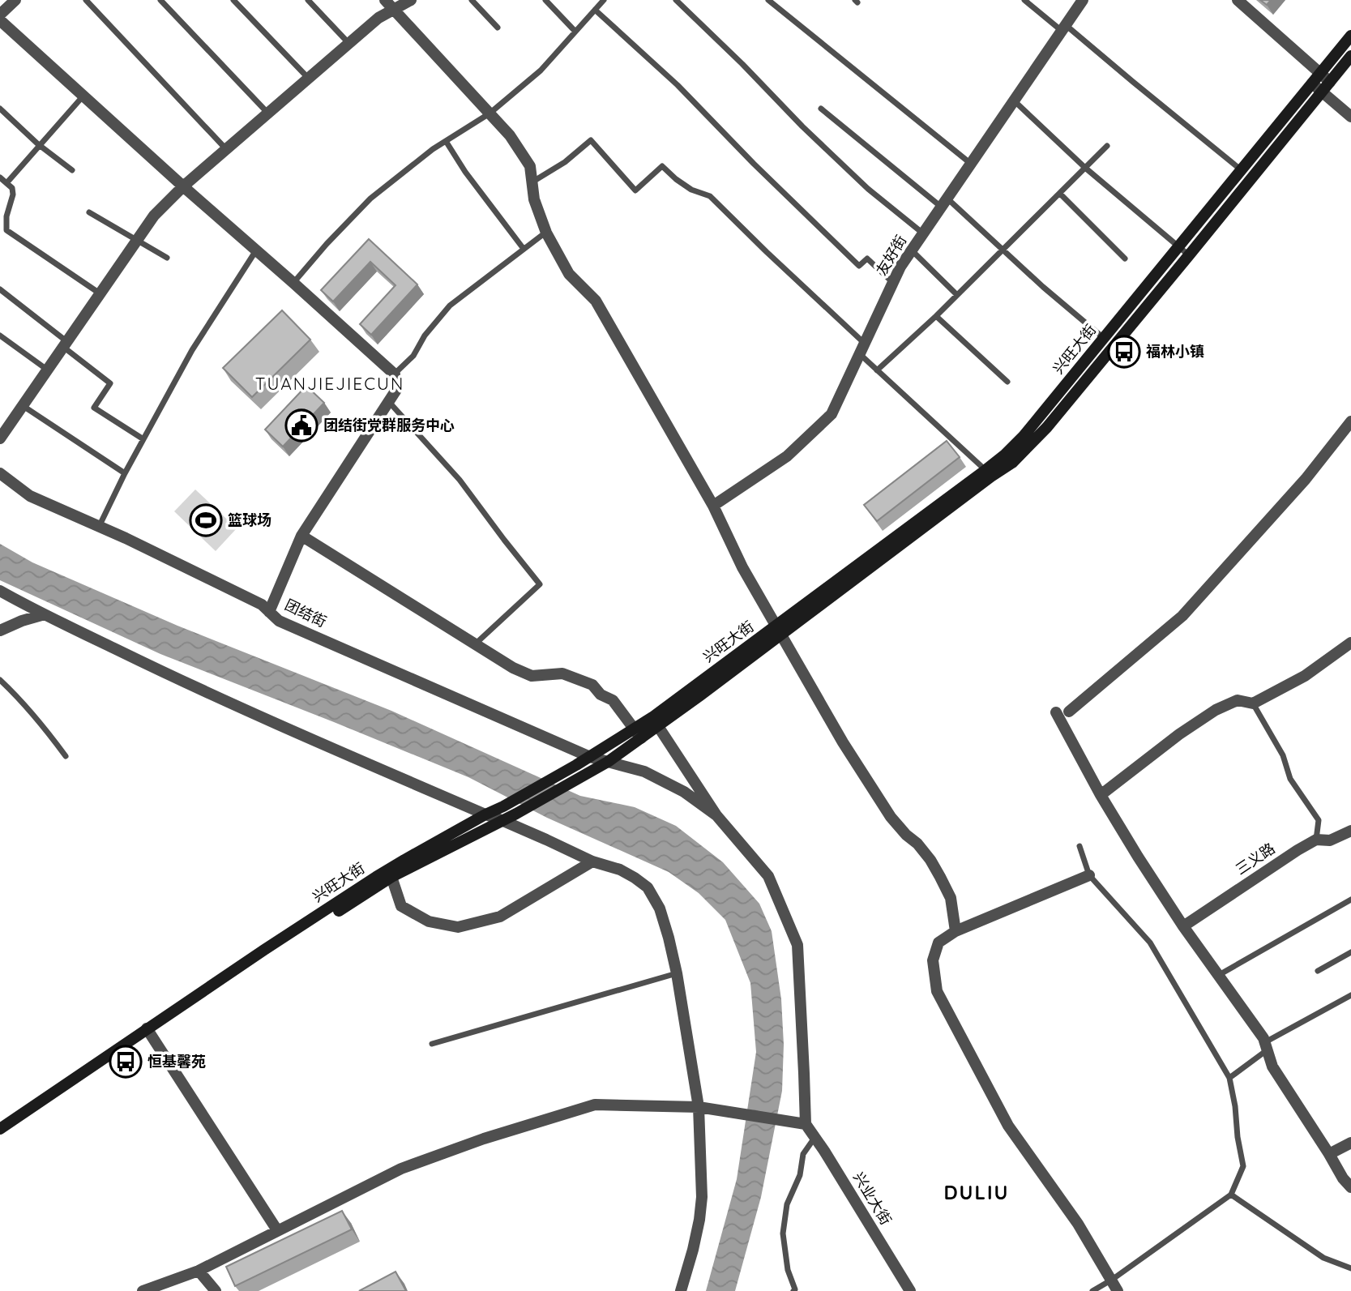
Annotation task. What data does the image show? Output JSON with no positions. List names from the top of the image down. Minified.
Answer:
{"streets":{"street":["友好街","兴旺大街","团结街","三义路","兴业大街"]},"crossings":[["兴旺大街","团结街"]],"districts":["TUANJIEJIECUN","DULIU"],"places":{"bus stop":["福林小镇","恒基馨苑"],"public building":["团结街党群服务中心"],"sports":["篮球场"]}}
